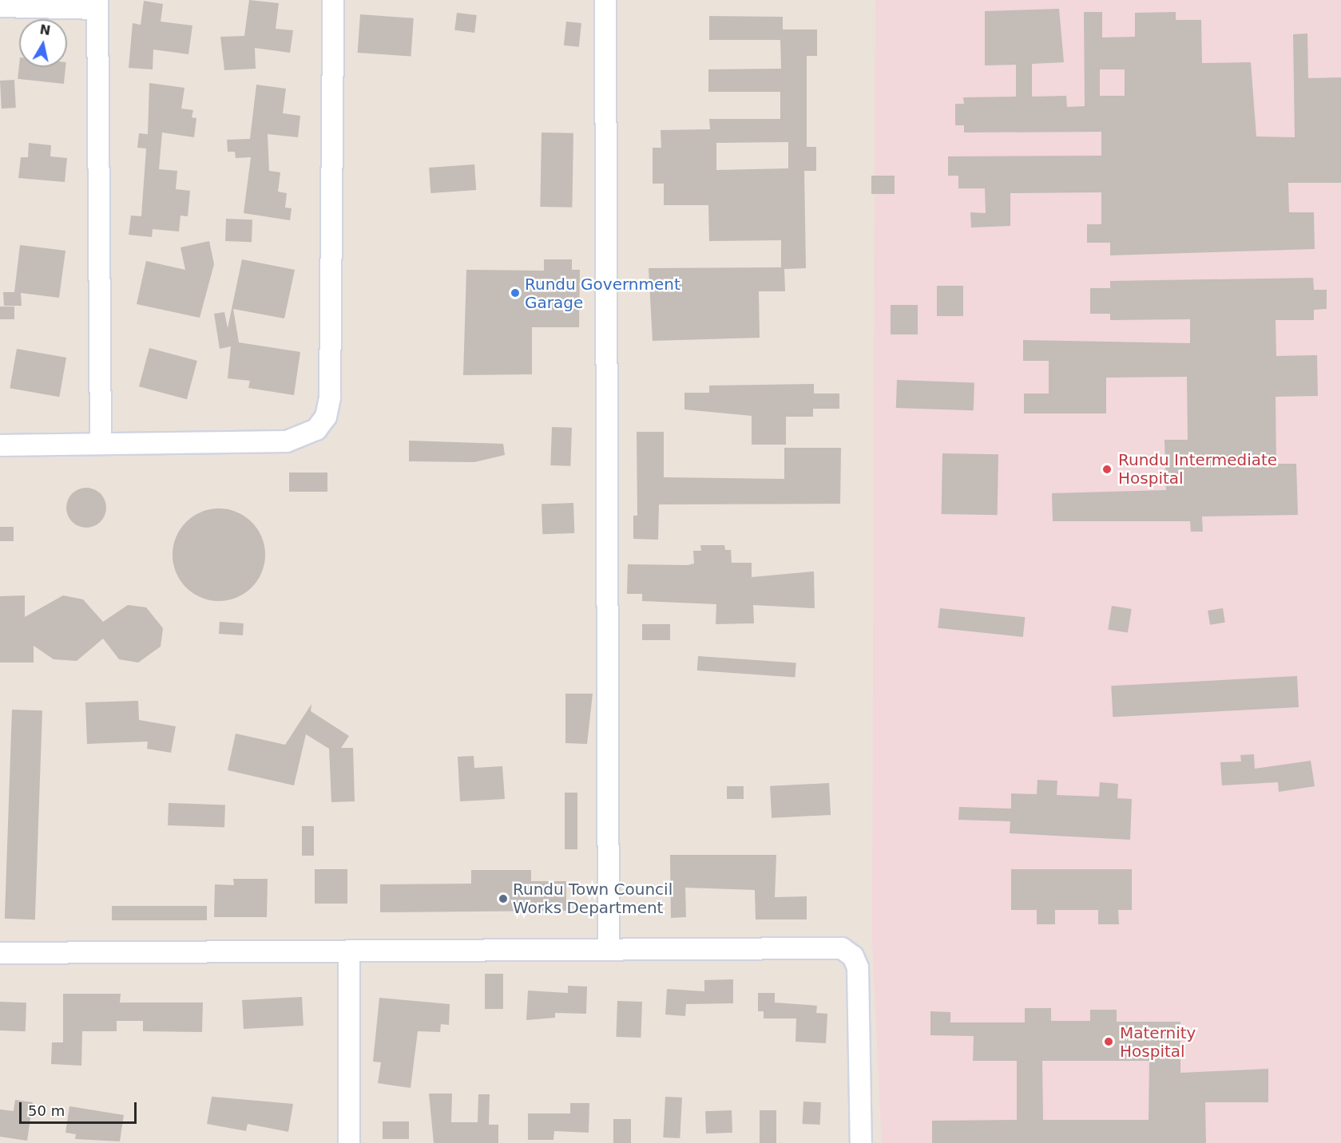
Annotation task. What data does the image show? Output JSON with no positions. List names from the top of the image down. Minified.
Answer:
{"places":["Rundu Government Garage","Rundu Intermediate Hospital","Rundu Town Council Works Department","Maternity Hospital"],"scale_bar":"50 m","north":"top"}
